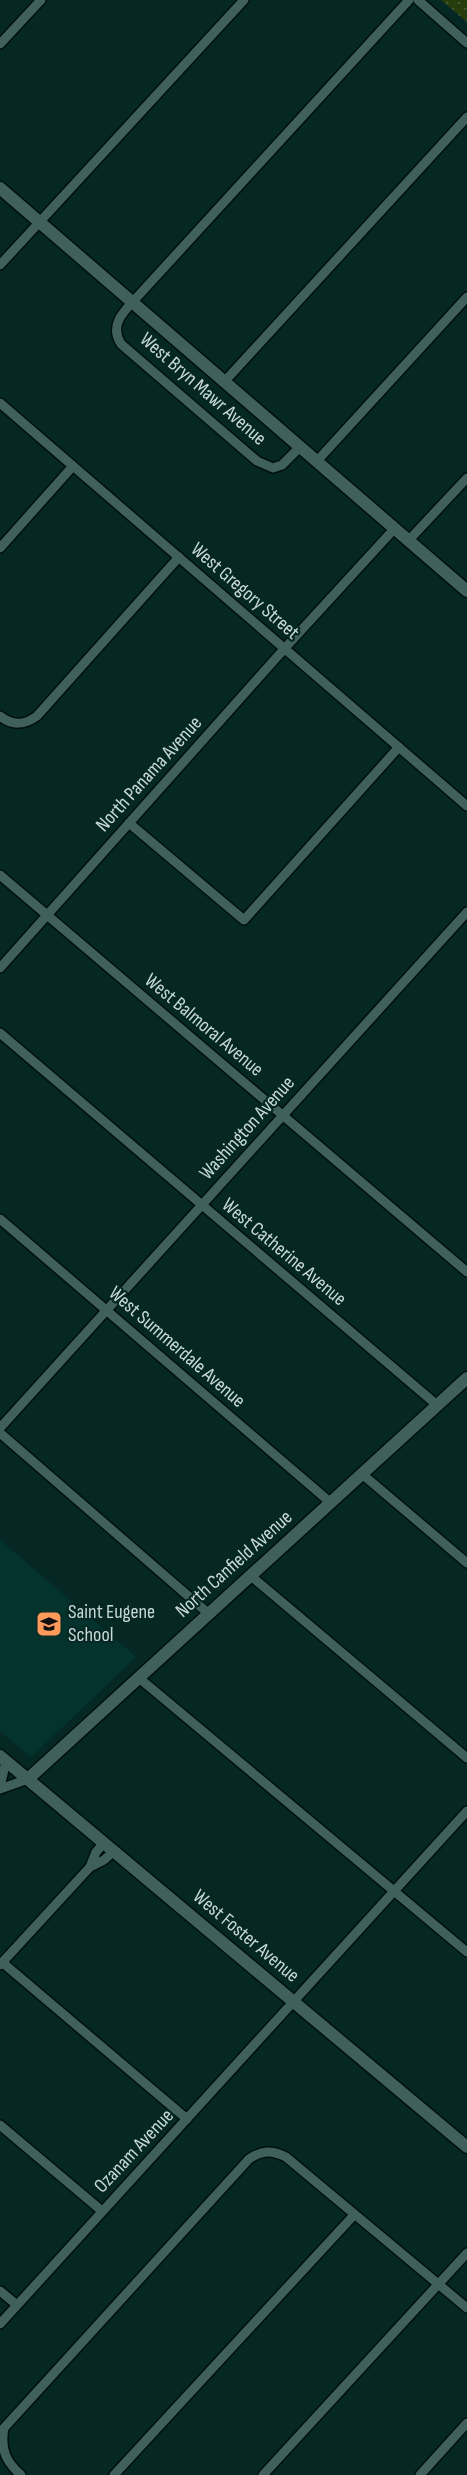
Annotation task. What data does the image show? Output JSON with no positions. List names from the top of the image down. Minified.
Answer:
{"streets":{"street":["West Bryn Mawr Avenue","West Gregory Street","North Panama Avenue","West Balmoral Avenue","Washington Avenue","West Catherine Avenue","West Summerdale Avenue","North Canfield Avenue","West Foster Avenue","Ozanam Avenue"]},"crossings":[["West Bryn Mawr Avenue","North Panama Avenue"],["West Gregory Street","North Panama Avenue"],["North Panama Avenue","West Balmoral Avenue"],["West Balmoral Avenue","Washington Avenue"],["Washington Avenue","West Catherine Avenue"],["Washington Avenue","West Summerdale Avenue"],["West Catherine Avenue","North Canfield Avenue"],["West Summerdale Avenue","North Canfield Avenue"],["North Canfield Avenue","West Foster Avenue"],["West Foster Avenue","Ozanam Avenue"]],"places":{"school or university":["Saint Eugene School"]}}
